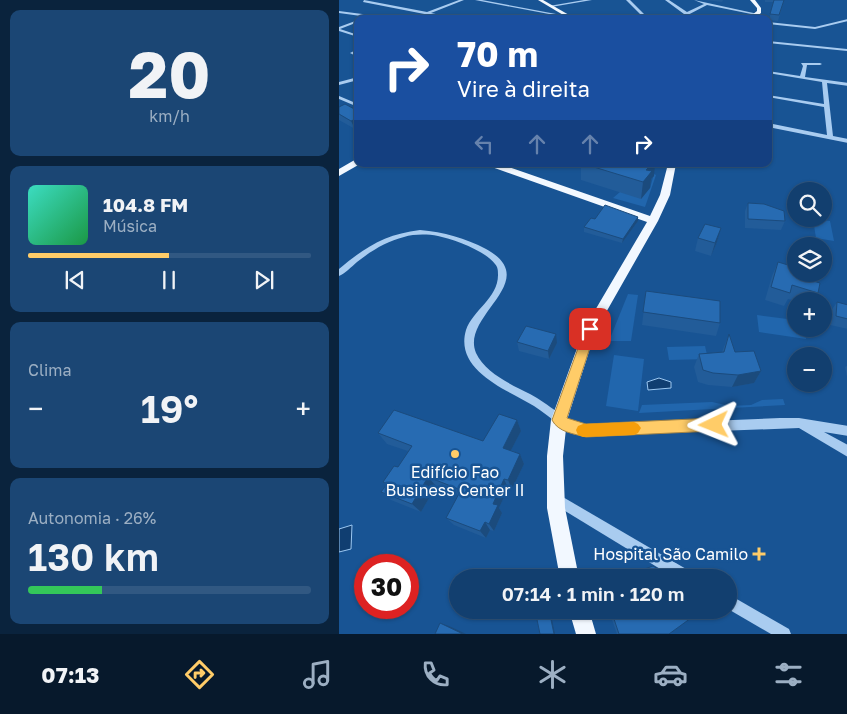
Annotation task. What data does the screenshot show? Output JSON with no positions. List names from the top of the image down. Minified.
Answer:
{"places":{"other":["Edifício Fao Business Center II"],"health":["Hospital São Camilo"]},"page":{"tile":[["20","km/h"],"Clima",["Autonomia · 26%","130 km"]],"turn":["70 m","Vire à direita"],"map_buttons":["+","−"],"song":["104.8 FM","Música"],"heat":["−","19°","+"],"limit":"30","trip":"07:14 · 1 min · 120 m","tabs":"07:13"}}
